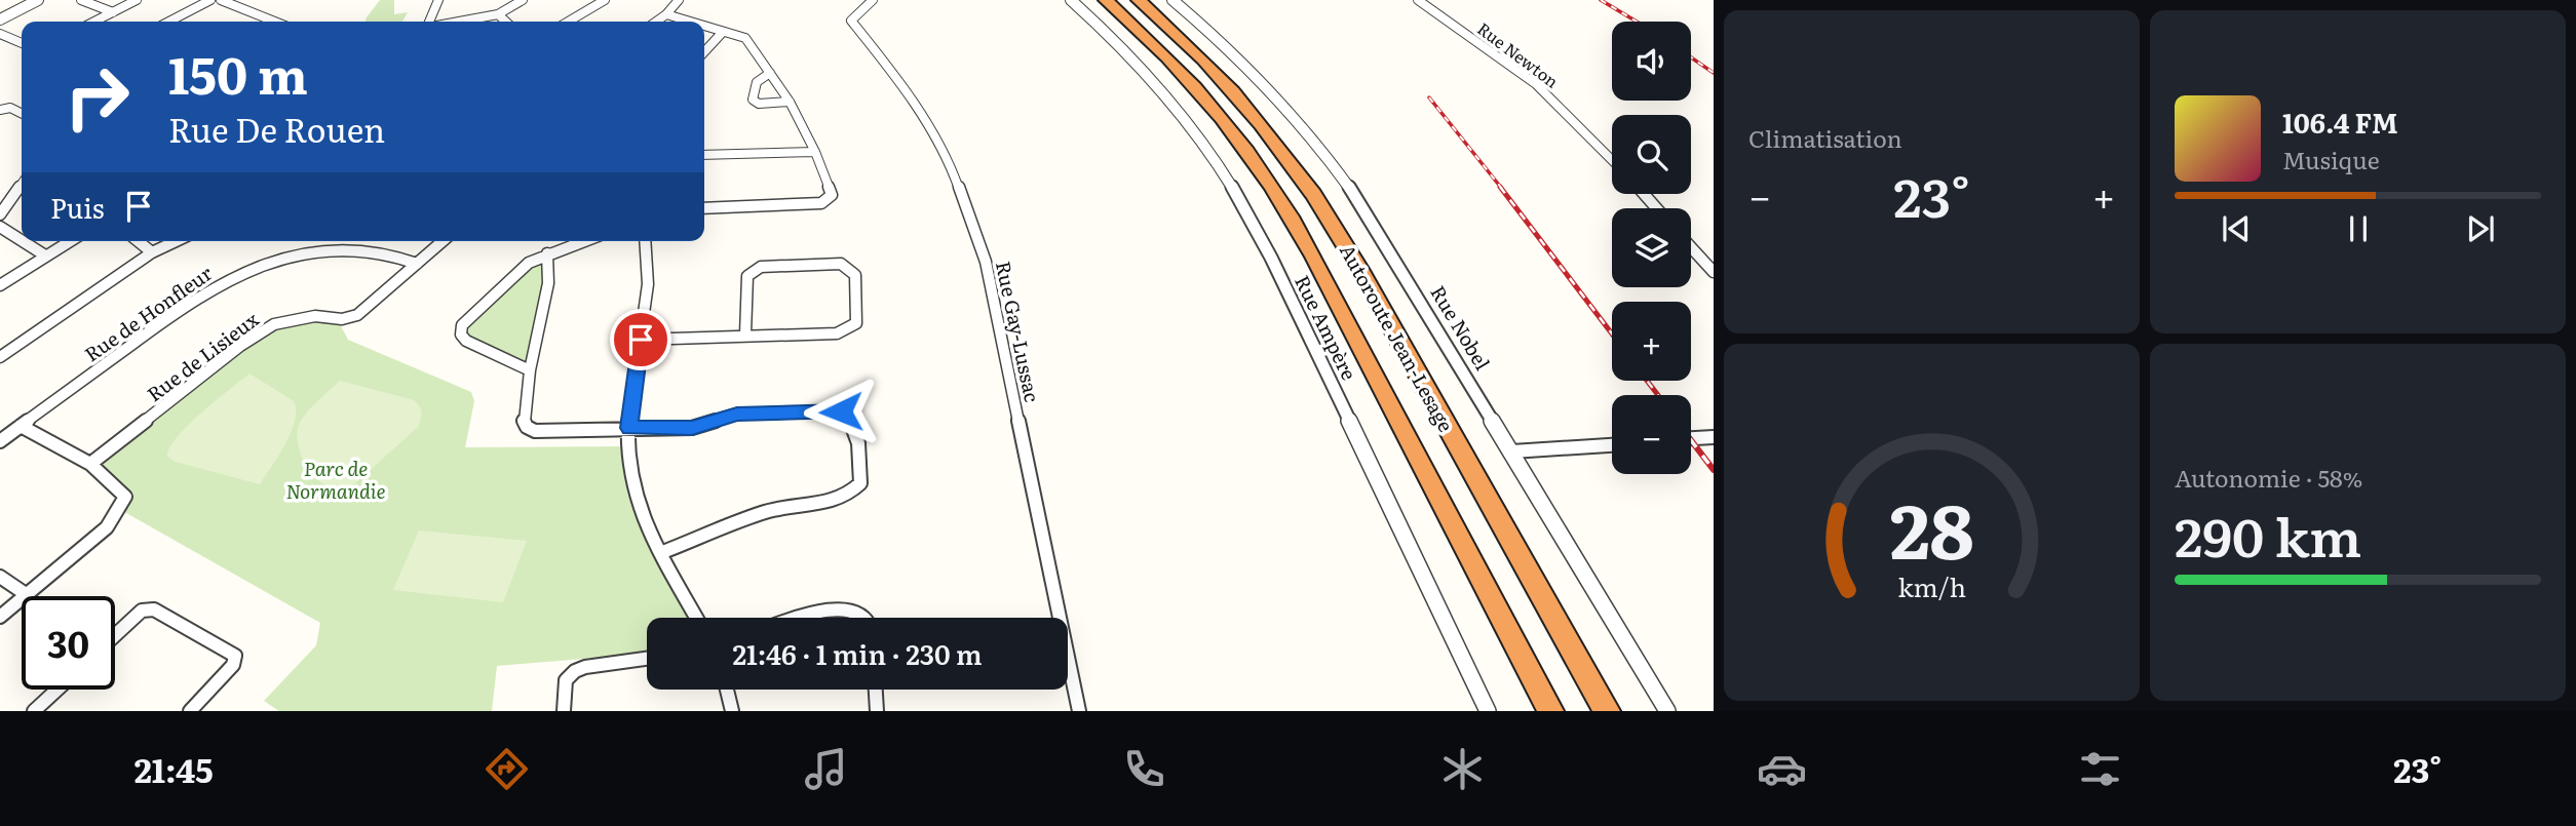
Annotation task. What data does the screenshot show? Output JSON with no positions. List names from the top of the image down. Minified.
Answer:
{"streets":{"highway":["Autoroute Jean-Lesage"],"street":["Rue Newton","Rue de Honfleur","Rue Ampère","Rue Nobel","Rue Gay-Lussac","Rue de Lisieux"]},"crossings":[["Rue de Honfleur","Rue de Lisieux"]],"parks":["Parc de Normandie"],"page":{"tile":["Climatisation",["Autonomie · 58%","290 km"]],"map_buttons":["+","−"],"turn":["150 m","Rue De Rouen"],"song":["106.4 FM","Musique"],"heat":["−","23°","+"],"then":"Puis","limit":"30","trip":"21:46 · 1 min · 230 m","tabs":["21:45","23°"],"gauge":["28","km/h"]}}
